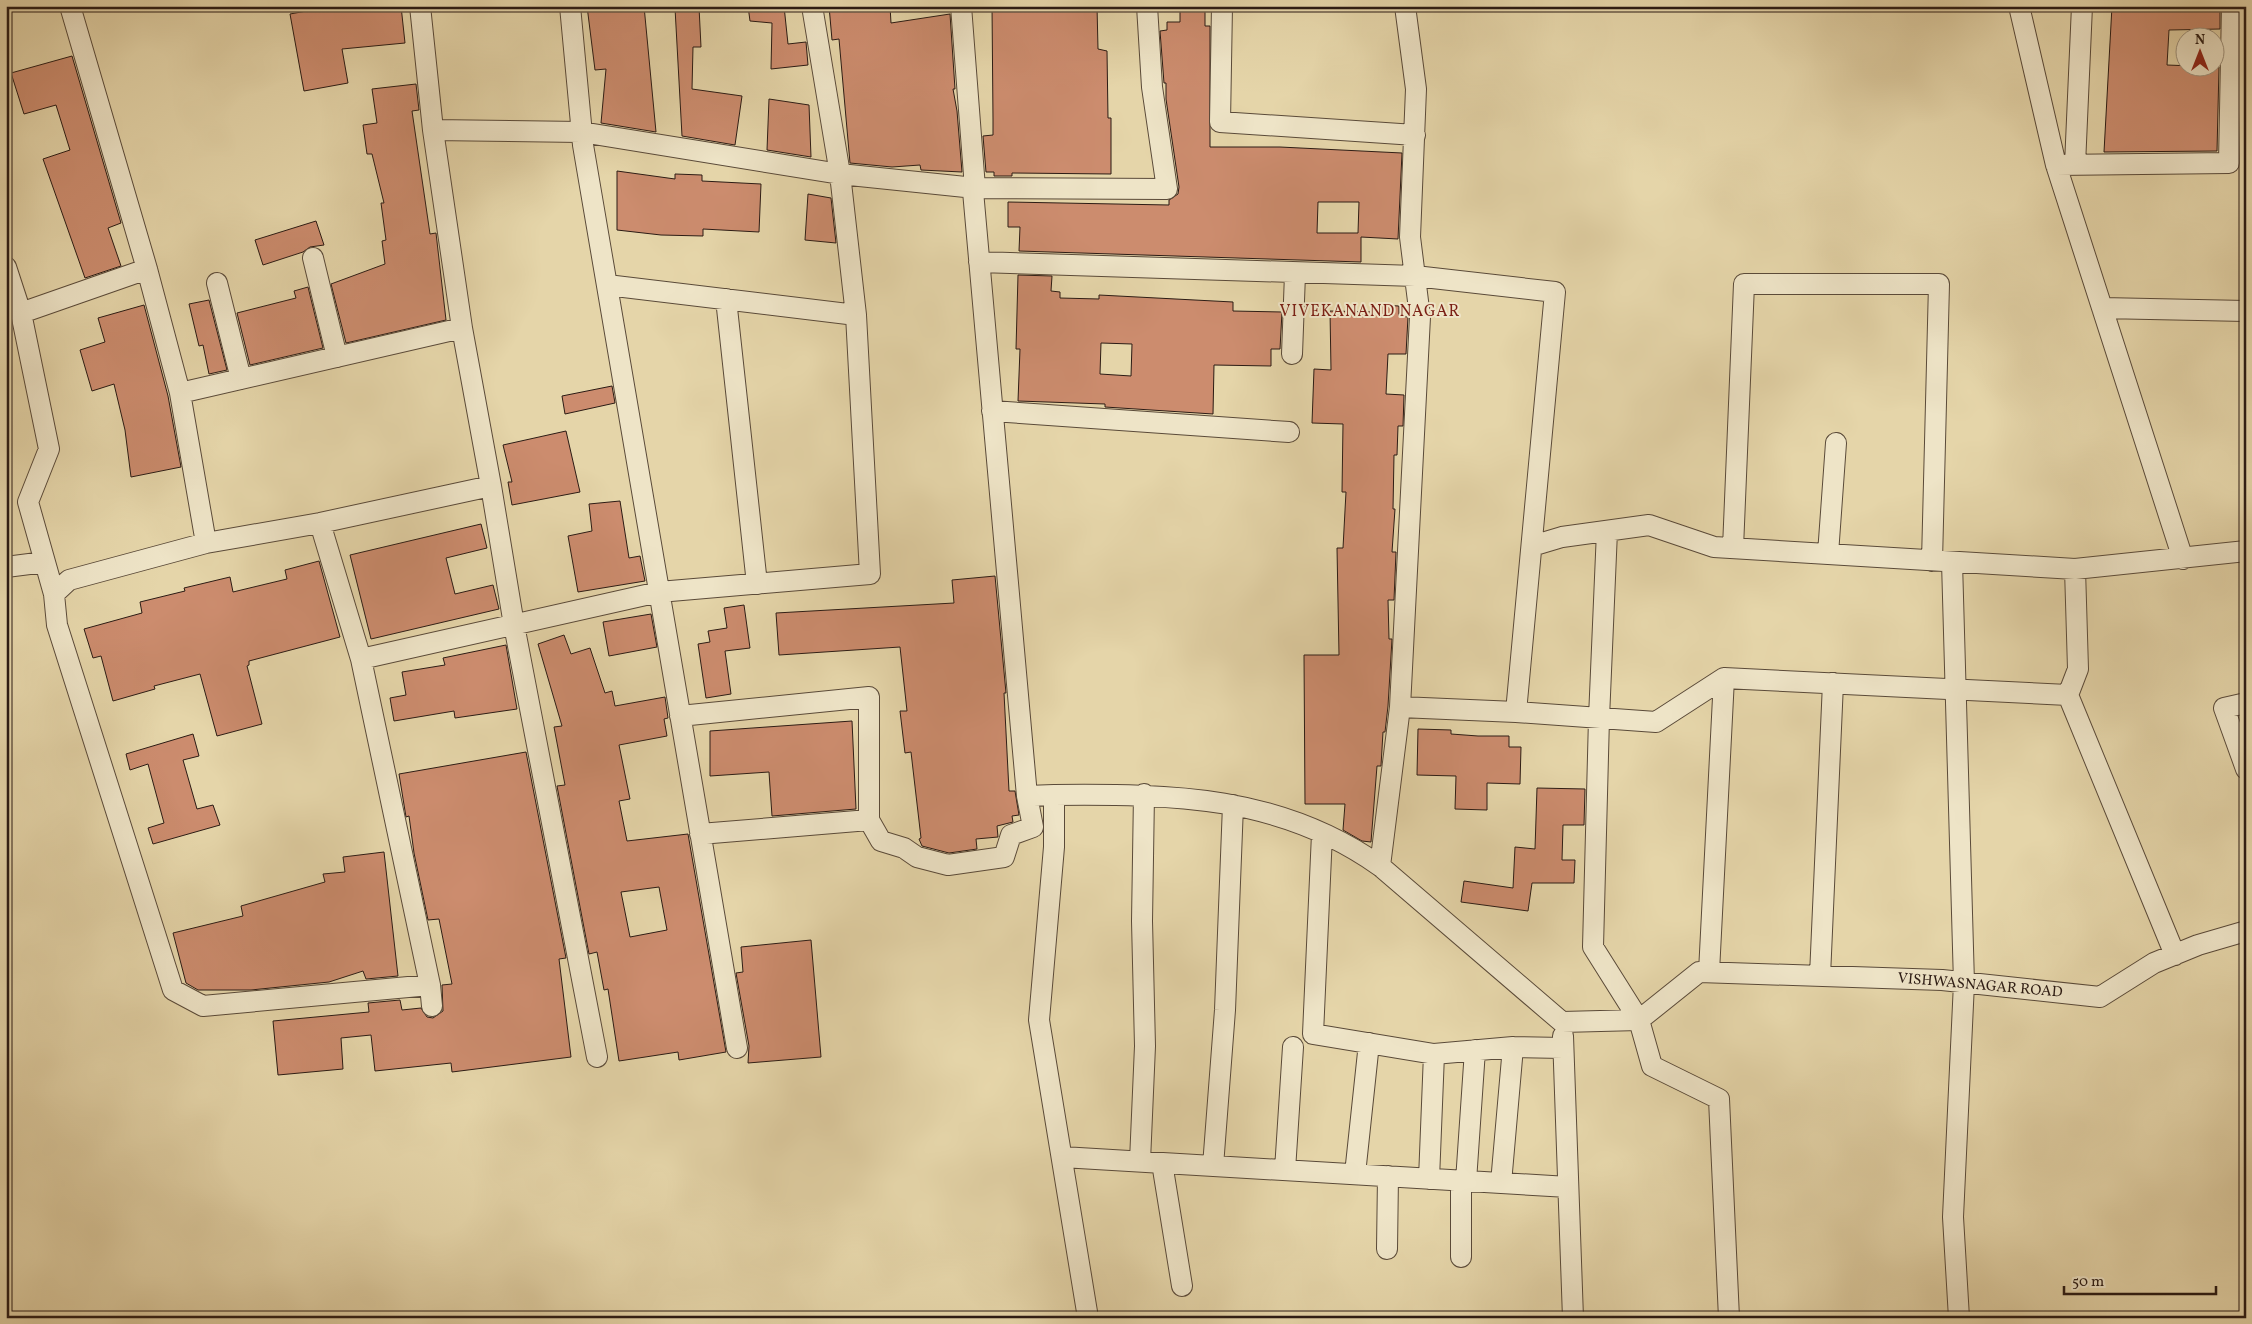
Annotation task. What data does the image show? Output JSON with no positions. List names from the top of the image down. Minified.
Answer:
{"streets":{"street":["VISHWASNAGAR ROAD"]},"districts":["VIVEKANAND NAGAR"],"scale_bar":"50 m","north":"top"}
